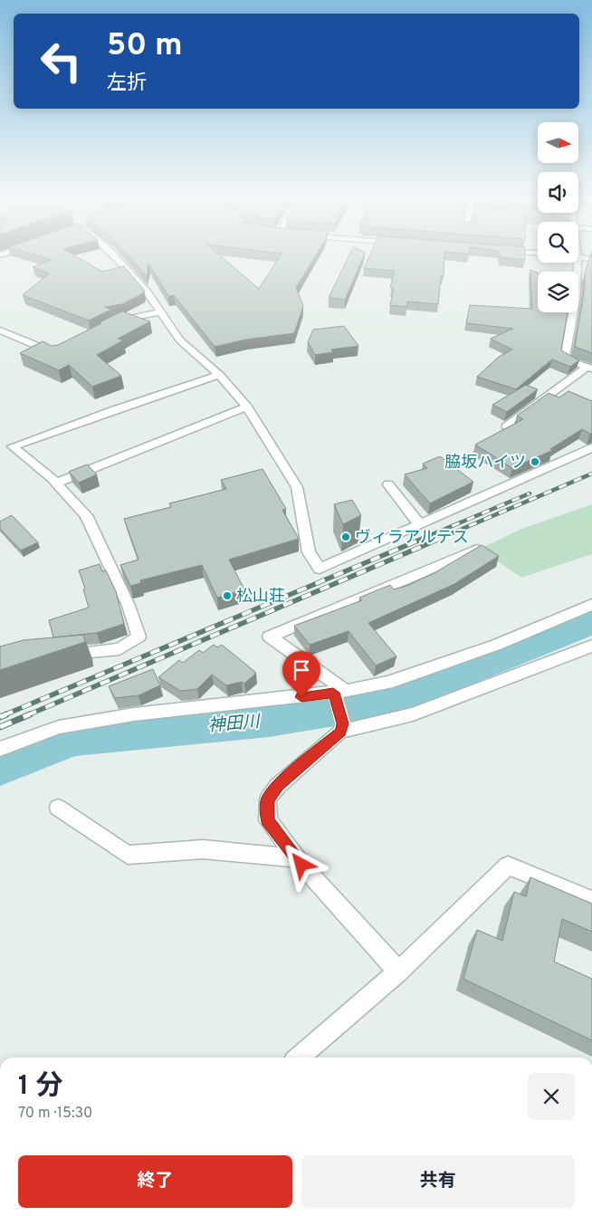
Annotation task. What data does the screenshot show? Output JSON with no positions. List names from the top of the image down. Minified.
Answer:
{"water":["神田川"],"places":["脇坂ハイツ","ヴィラアルテス","松山荘"],"north":"right","page":{"turn":["50 m","左折"],"heading":["1 分","70 m · 15:30"],"buttons":["終了","共有"]}}
